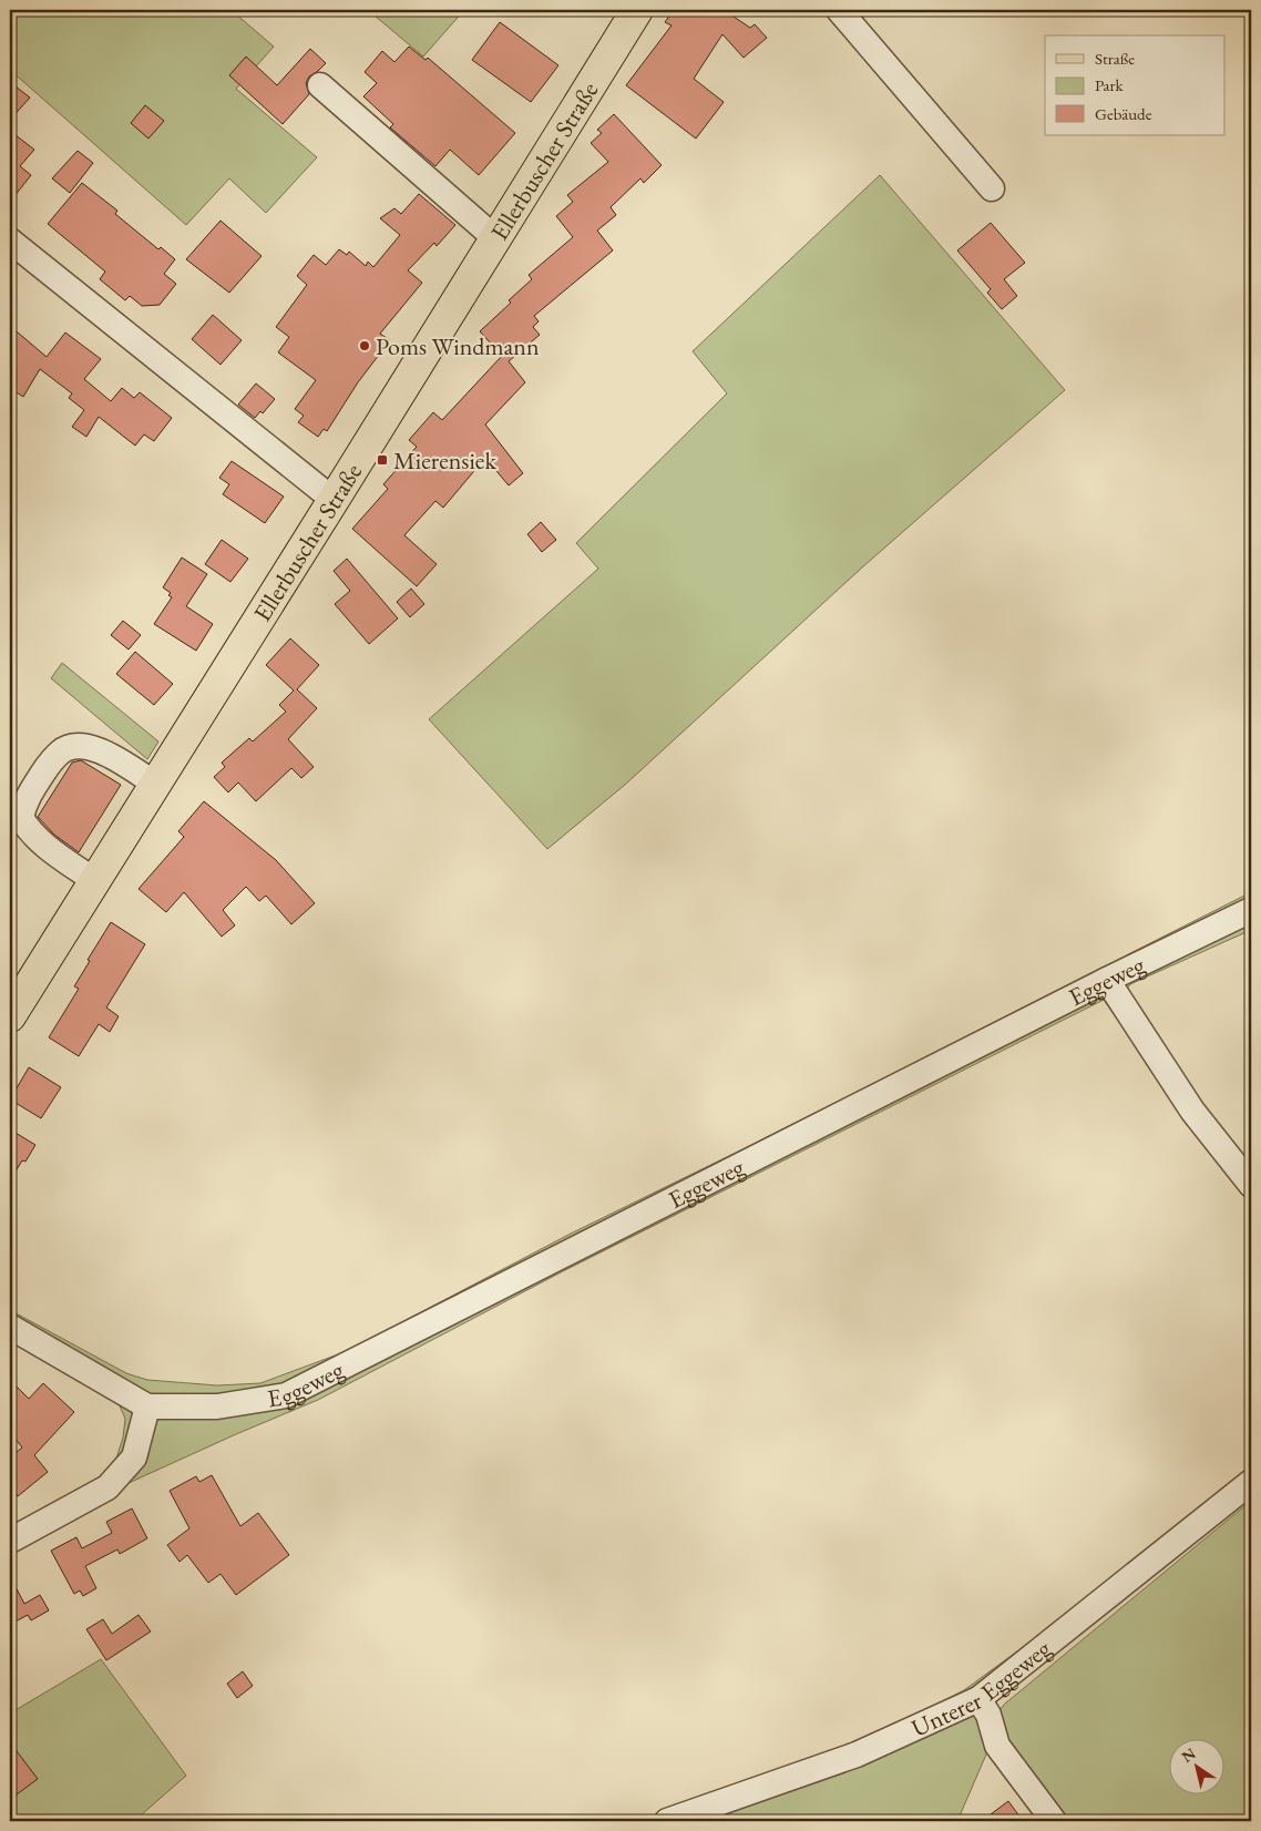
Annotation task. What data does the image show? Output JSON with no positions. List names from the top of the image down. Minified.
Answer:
{"streets":{"main road":["Ellerbuscher Straße"],"street":["Eggeweg","Unterer Eggeweg"]},"places":{"other":["Poms Windmann"],"transit":["Mierensiek"]},"legend":["Straße","Park","Gebäude"],"north":"top left"}
